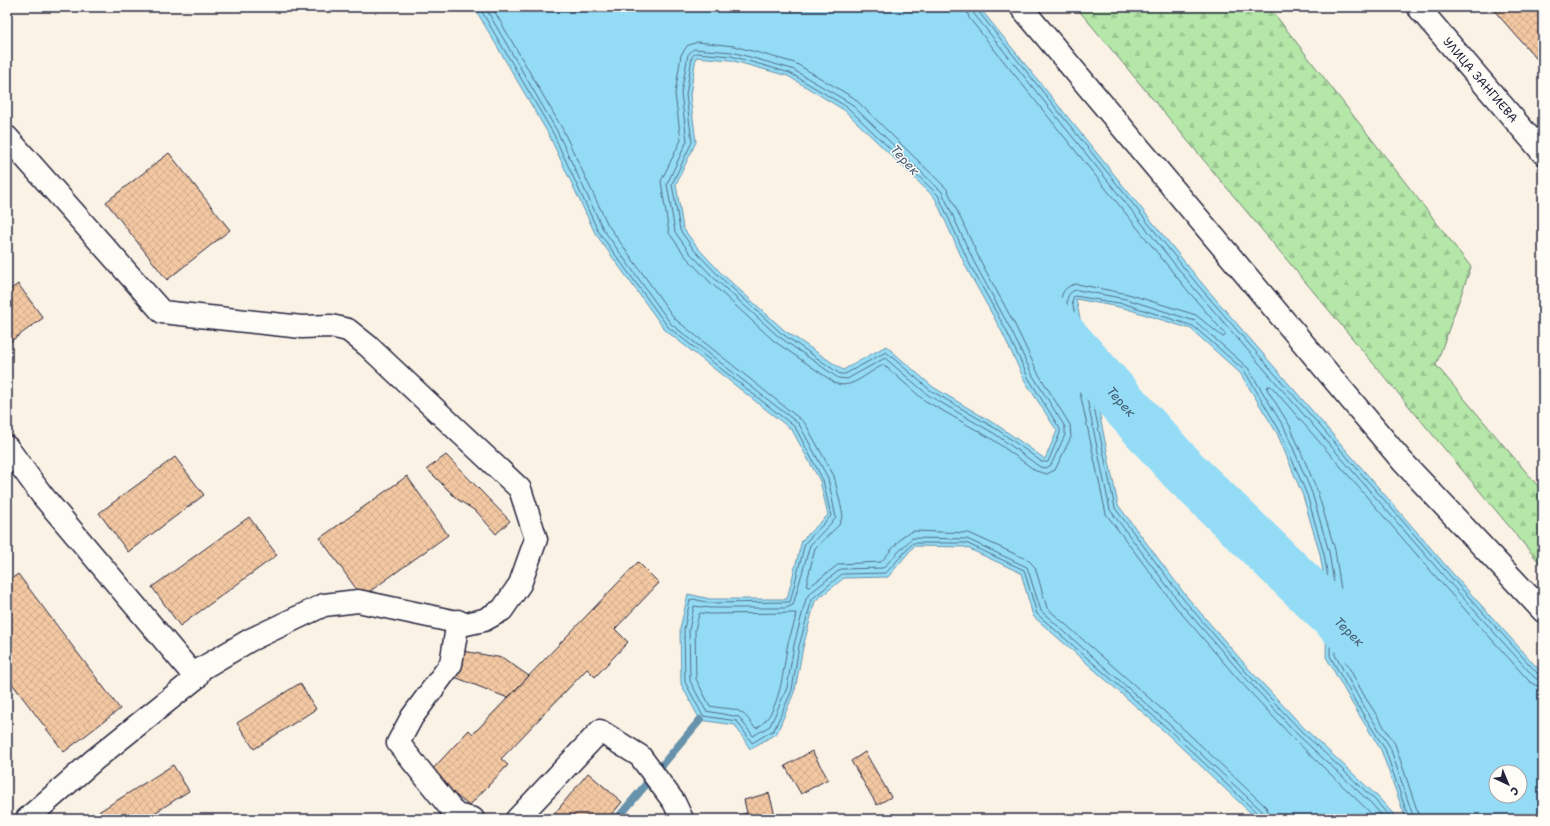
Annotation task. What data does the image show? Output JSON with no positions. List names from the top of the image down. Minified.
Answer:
{"streets":{"street":["УЛИЦА ЗАНГИЕВА"]},"water":["Терек"],"north":"bottom right"}
